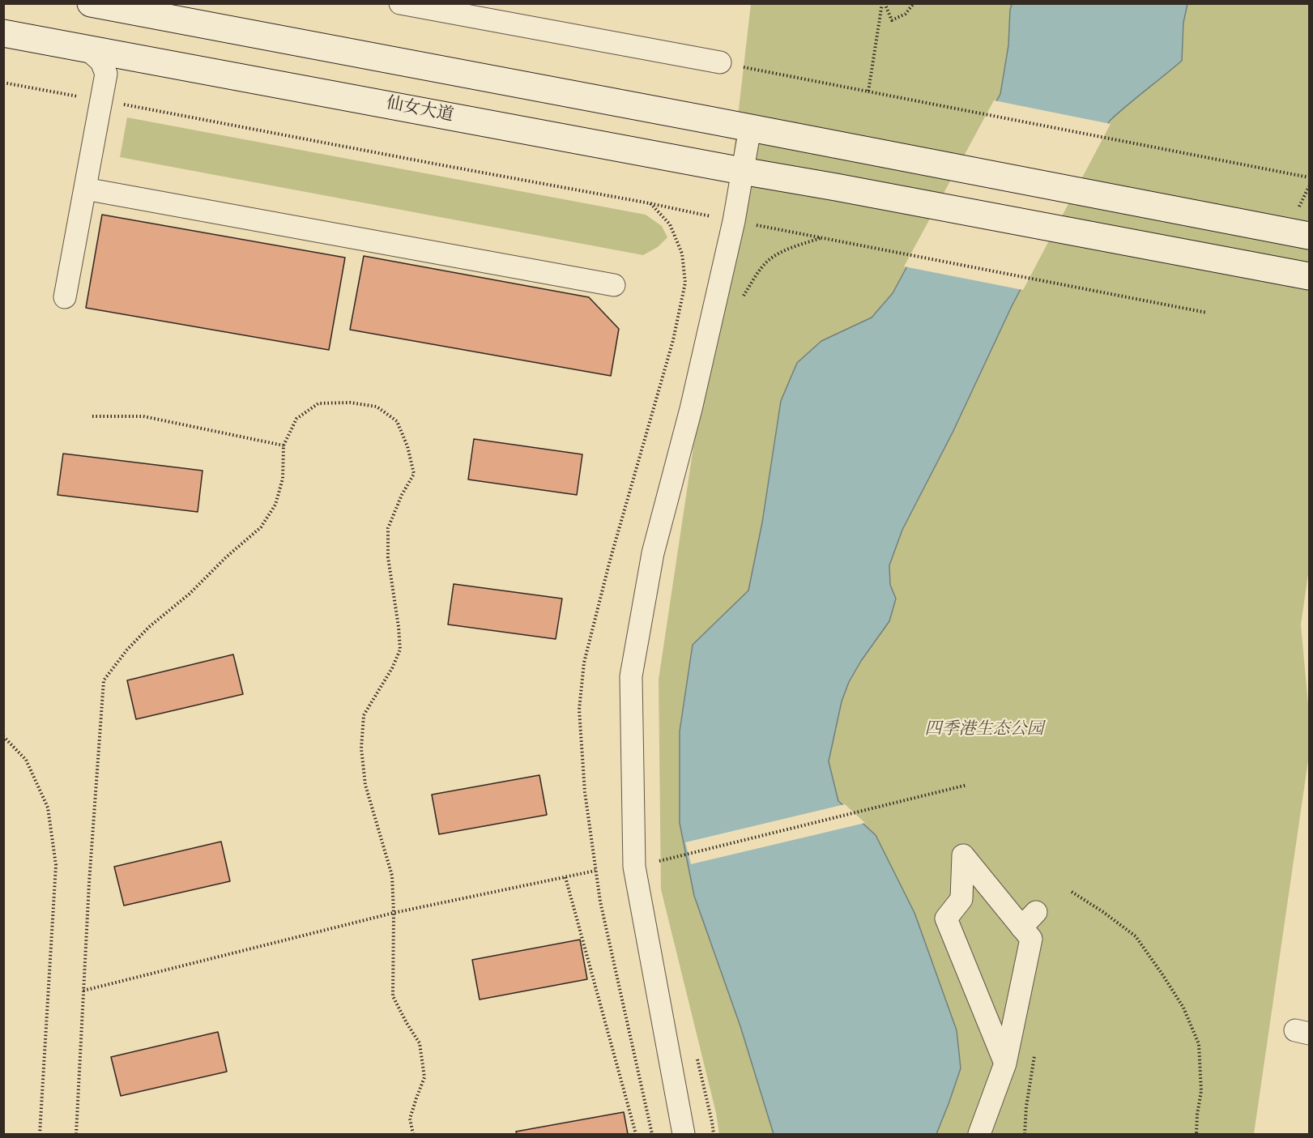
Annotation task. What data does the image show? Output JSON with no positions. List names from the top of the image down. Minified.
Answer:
{"streets":{"main road":["仙女大道"]},"parks":["四季港生态公园"]}
